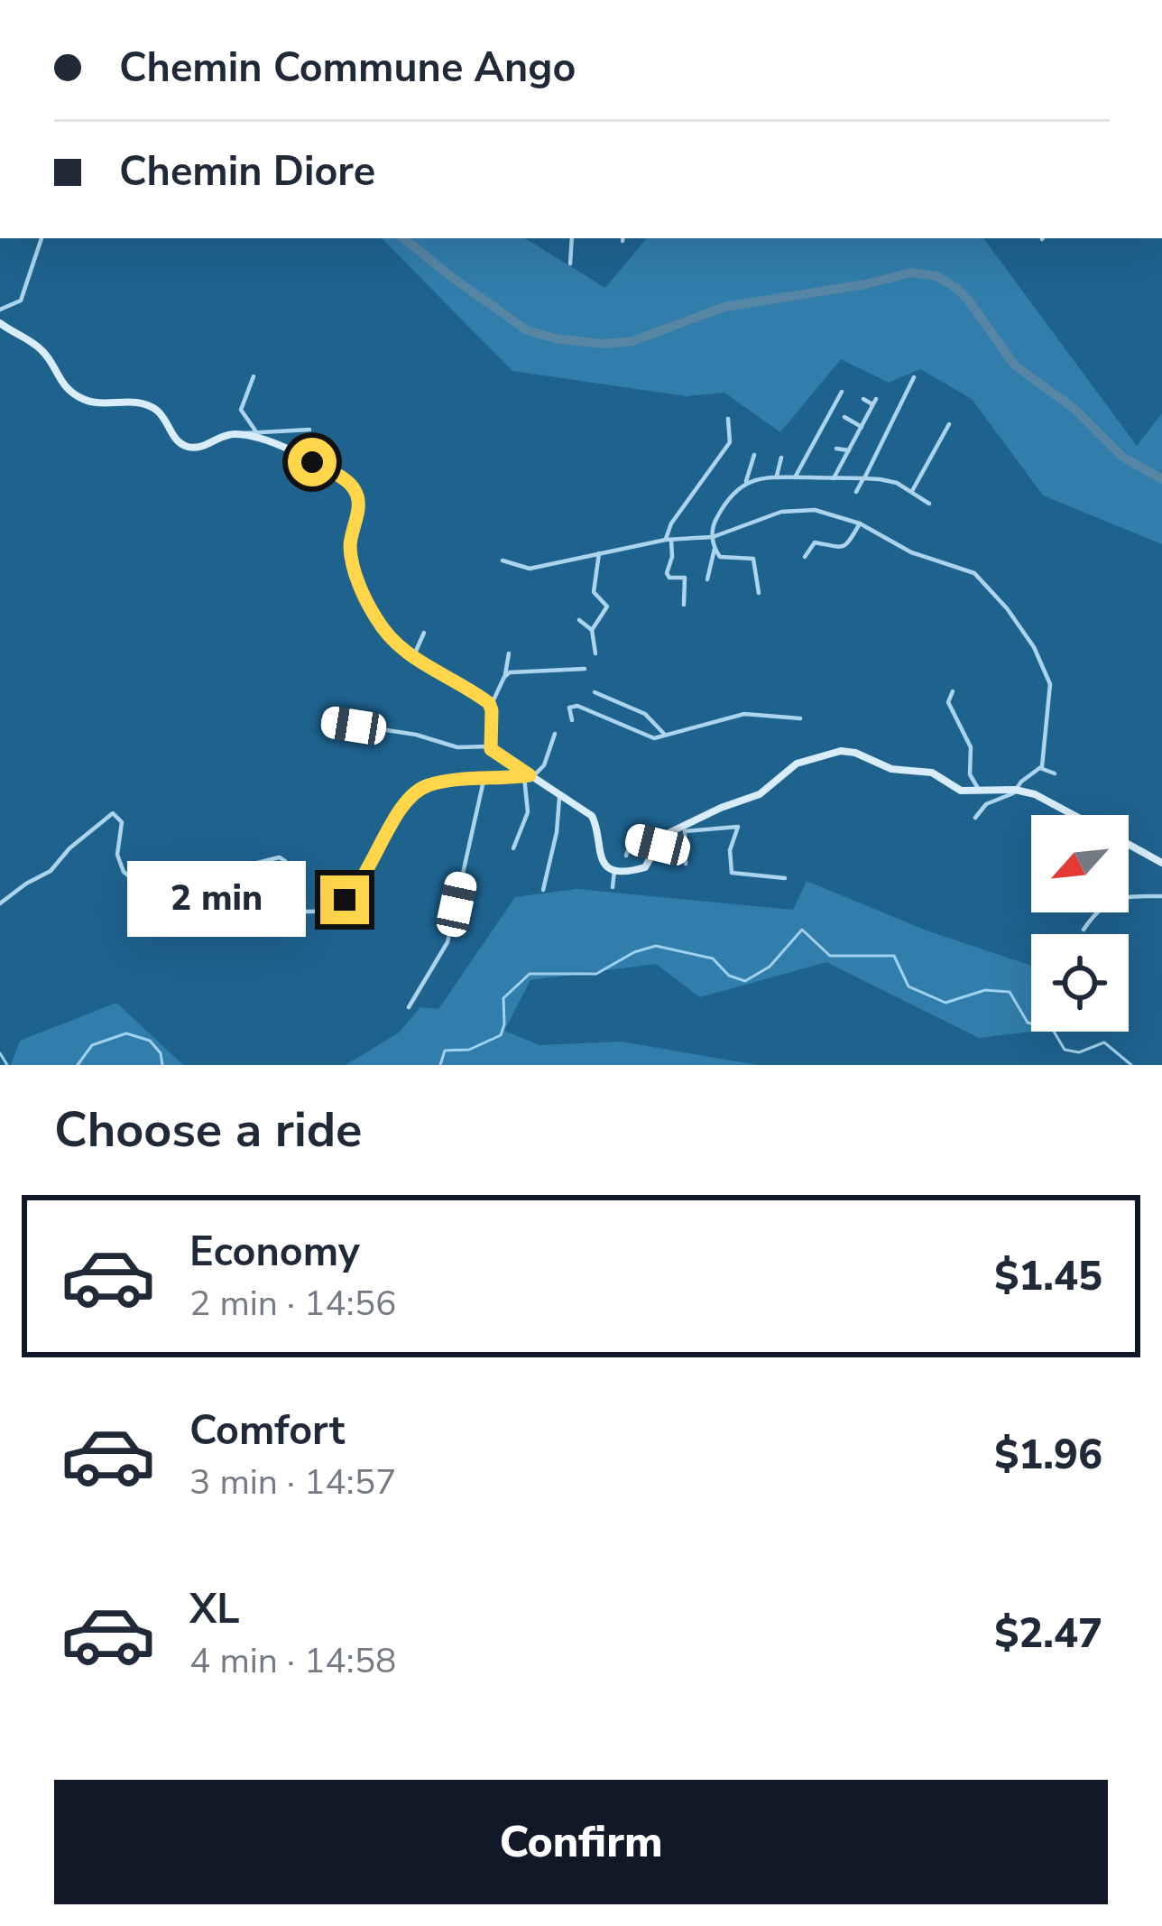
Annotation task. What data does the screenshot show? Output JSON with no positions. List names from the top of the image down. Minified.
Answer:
{"north":"bottom left","page":{"banner":["Chemin Commune Ango","Chemin Diore"],"bubble":"2 min","heading":"Choose a ride","list":[{"name":"Economy","note":"2 min · 14:56","value":"$1.45"},{"name":"Comfort","note":"3 min · 14:57","value":"$1.96"},{"name":"XL","note":"4 min · 14:58","value":"$2.47"}],"buttons":"Confirm"}}
